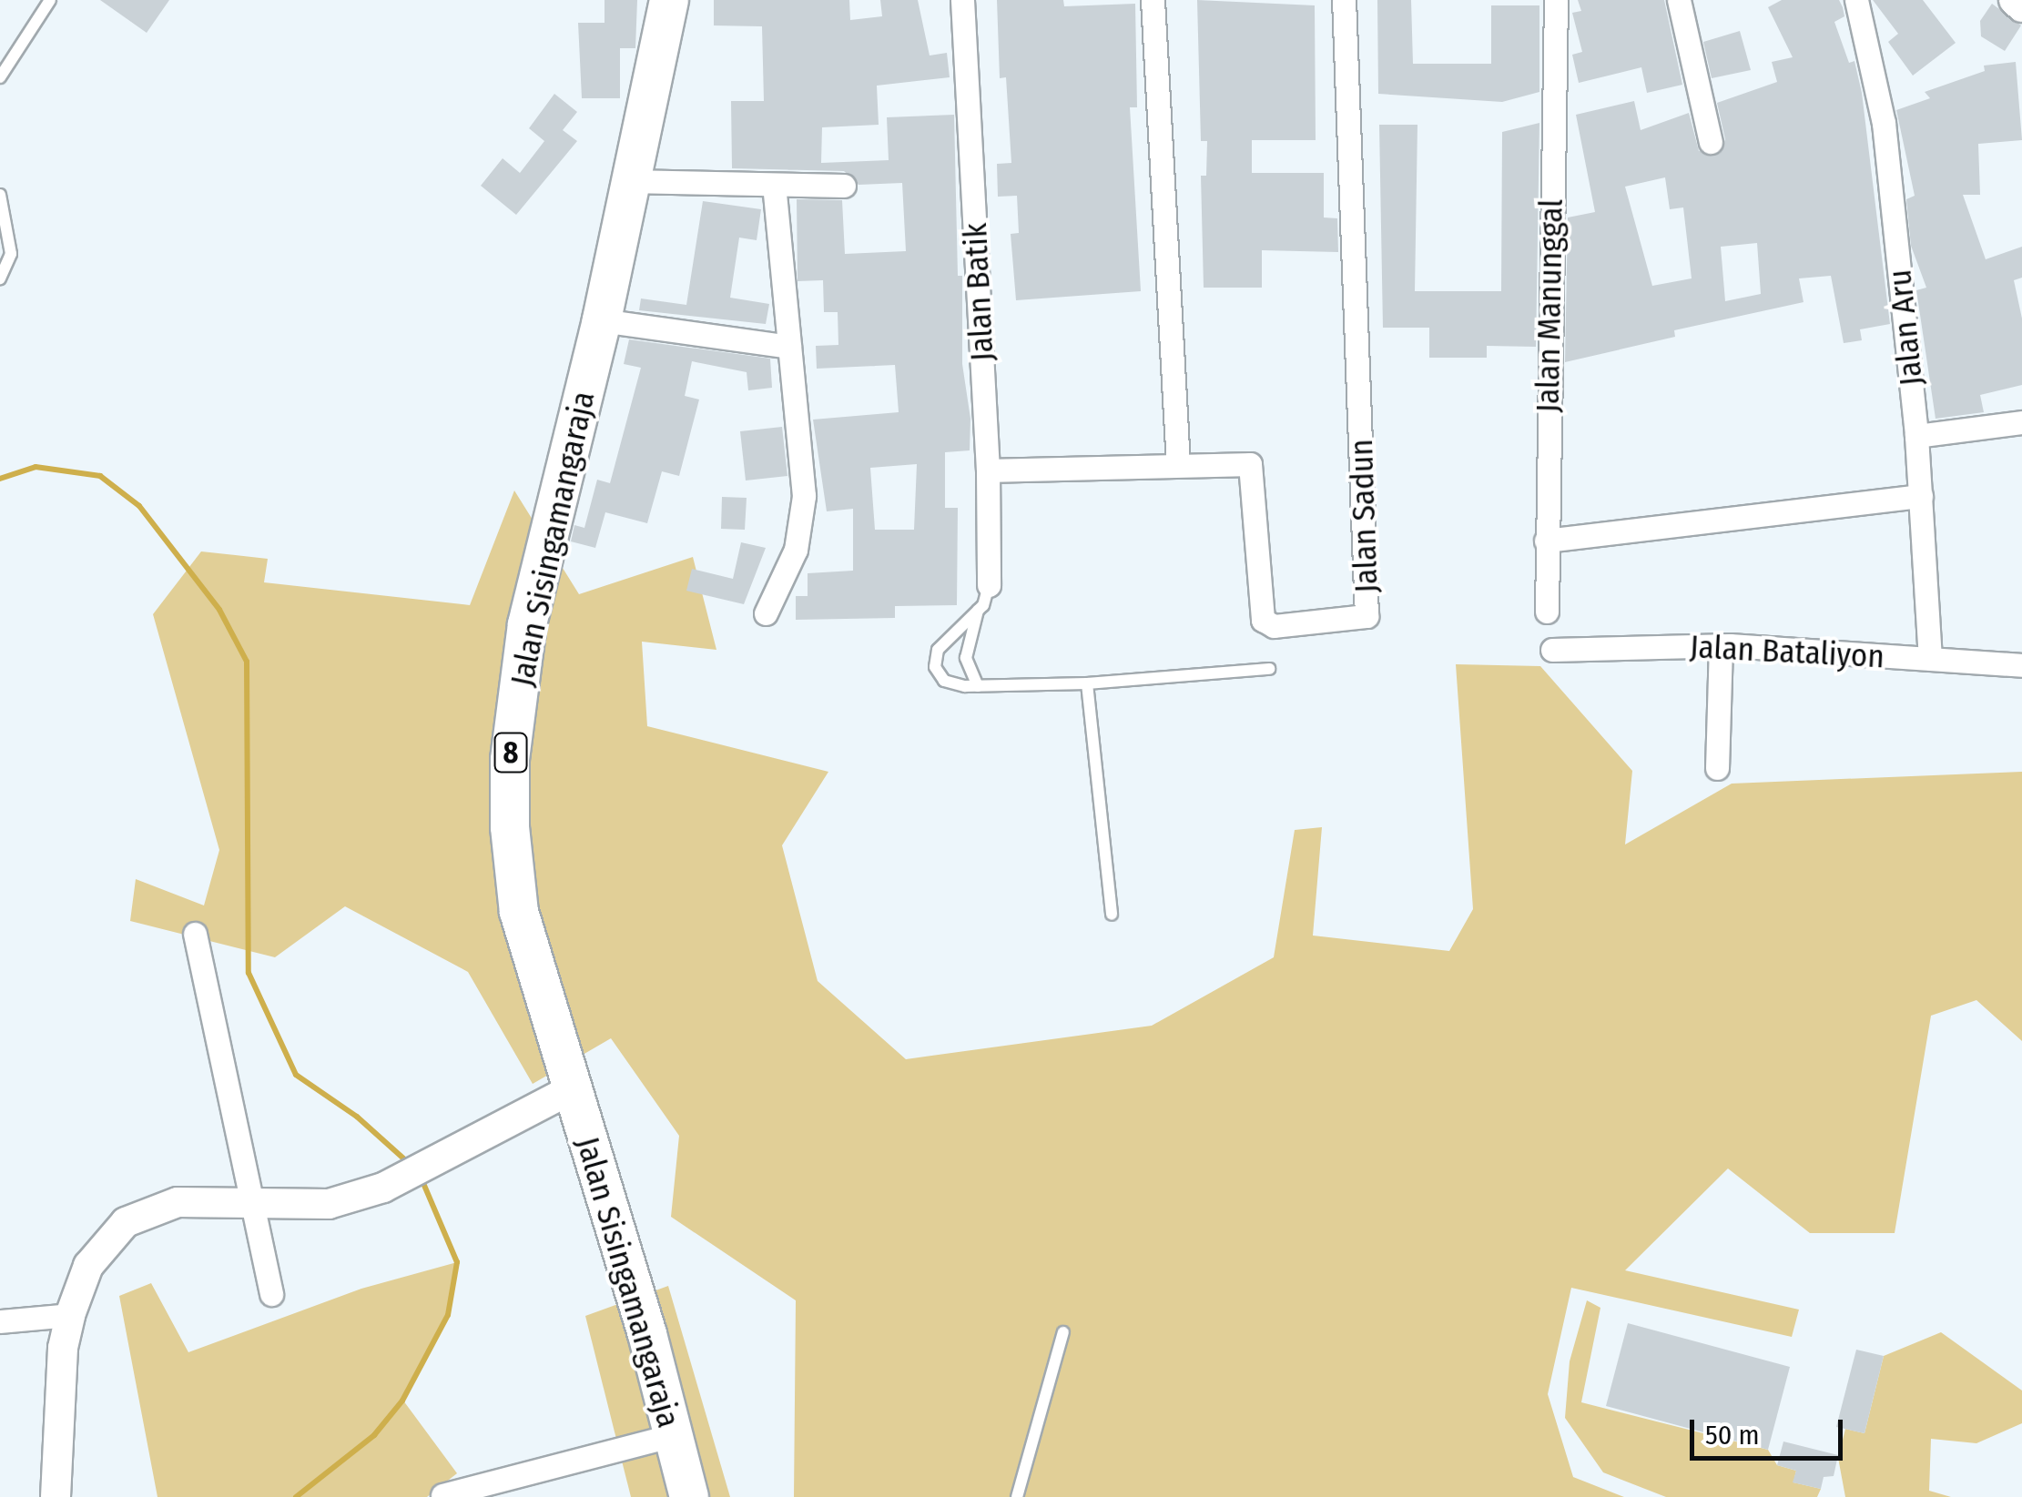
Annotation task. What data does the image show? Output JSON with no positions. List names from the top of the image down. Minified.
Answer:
{"streets":{"highway":["Jalan Sisingamangaraja","8"],"street":["Jalan Batik","Jalan Manunggal","Jalan Aru","Jalan Sadun","Jalan Bataliyon"]},"crossings":[["Jalan Batik","Jalan Sadun"],["Jalan Aru","Jalan Bataliyon"]],"scale_bar":"50 m"}
